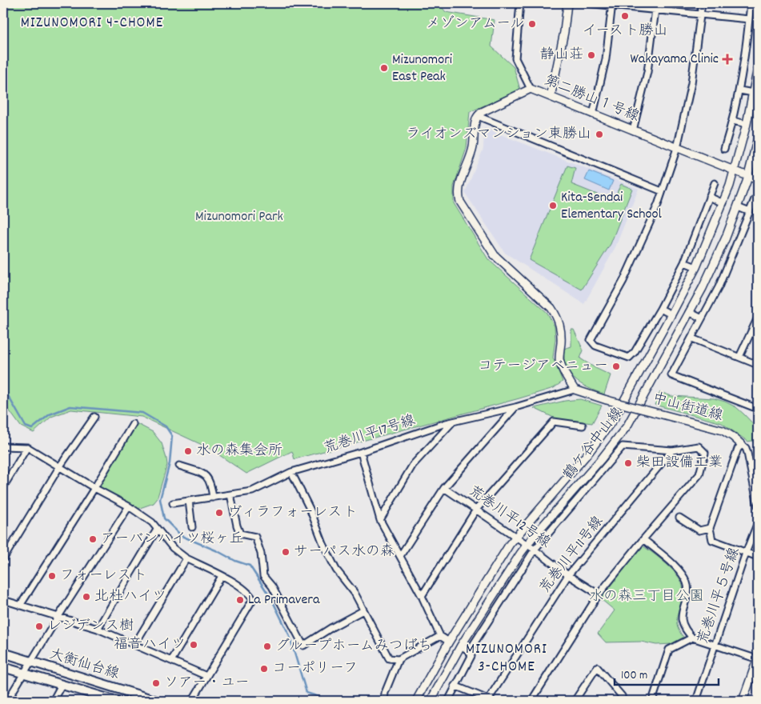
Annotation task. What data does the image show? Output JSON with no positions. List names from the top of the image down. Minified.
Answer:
{"streets":{"main road":["大衡仙台線"],"street":["第二勝山１号線","中山街道線","荒巻川平17号線","鶴ケ谷中山線","荒巻川平12号線","荒巻川平11号線","荒巻川平５号線"]},"crossings":[["第二勝山１号線","鶴ケ谷中山線"],["中山街道線","荒巻川平17号線"],["鶴ケ谷中山線","荒巻川平12号線"],["荒巻川平12号線","荒巻川平11号線"]],"districts":["MIZUNOMORI 4-CHOME","MIZUNOMORI 3-CHOME"],"parks":["Mizunomori Park","水の森三丁目公園"],"places":{"other":["イースト勝山","メゾンアムール","静山荘","Mizunomori East Peak","ライオンズマンション東勝山","Kita-Sendai Elementary School","コテージアベニュー","水の森集会所","柴田設備工業","ヴィラフォーレスト","アーバンハイツ桜ヶ丘","サーパス水の森","フォーレスト","北杜ハイツ","La Primavera","レジデンス樹","福音ハイツ","グループホームみつばち","コーポリーフ","ソアー・ユー"],"health":["Wakayama Clinic"]},"scale_bar":"100 m"}
